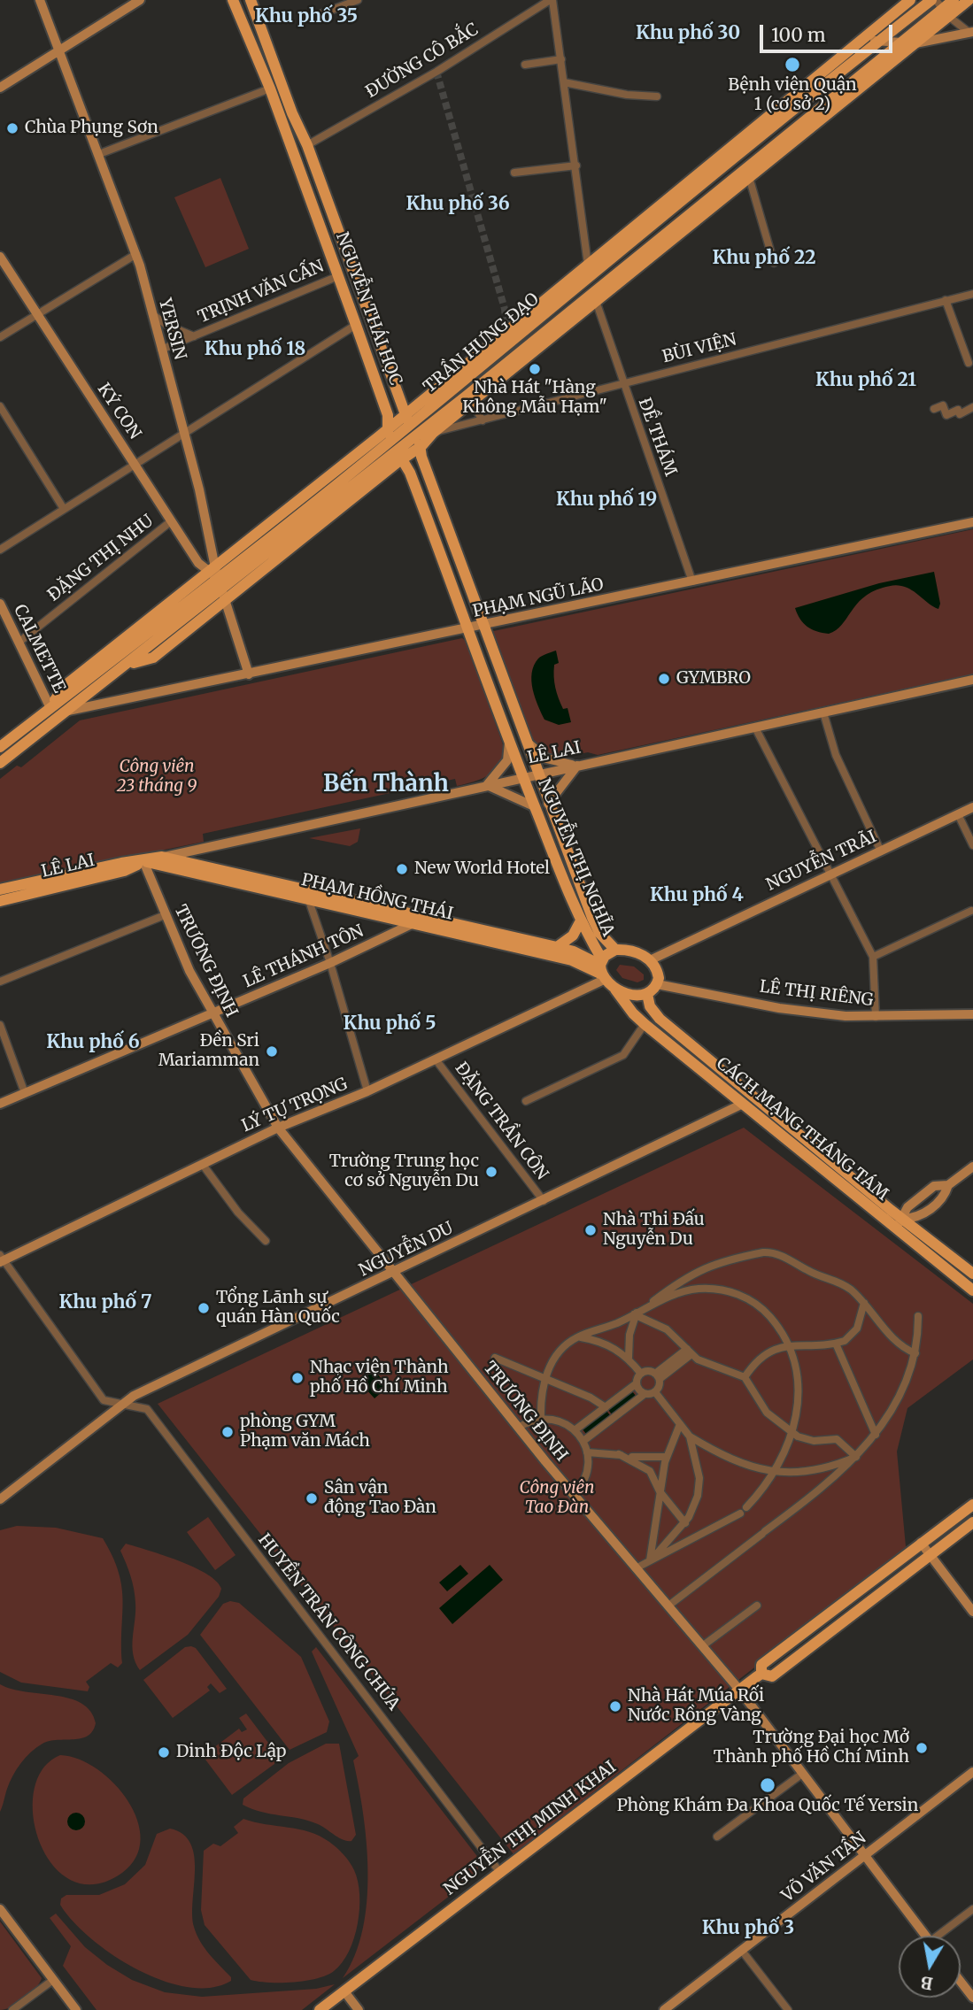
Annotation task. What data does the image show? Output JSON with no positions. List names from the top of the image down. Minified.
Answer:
{"streets":{"main road":["NGUYỄN THÁI HỌC","TRẦN HƯNG ĐẠO","LÊ LAI","NGUYỄN THỊ NGHĨA","PHẠM HỒNG THÁI","CÁCH MẠNG THÁNG TÁM","NGUYỄN THỊ MINH KHAI"],"street":["ĐƯỜNG CÔ BẮC","TRỊNH VĂN CẤN","YERSIN","BÙI VIỆN","KÝ CON","ÐỀ THÁM","ÐẶNG THỊ NHU","PHẠM NGŨ LÃO","CALMETTE","NGUYỄN TRÃI","LÊ THÁNH TÔN","TRƯƠNG ĐỊNH","LÊ THỊ RIÊNG","LÝ TỰ TRỌNG","ĐẶNG TRẦN CÔN","NGUYỄN DU","HUYỀN TRÂN CÔNG CHÚA","VÕ VĂN TẦN"]},"crossings":[["ĐƯỜNG CÔ BẮC","NGUYỄN THÁI HỌC"],["TRỊNH VĂN CẤN","NGUYỄN THÁI HỌC"],["TRỊNH VĂN CẤN","YERSIN"],["NGUYỄN THÁI HỌC","TRẦN HƯNG ĐẠO"],["NGUYỄN THÁI HỌC","PHẠM NGŨ LÃO"],["NGUYỄN THÁI HỌC","NGUYỄN THỊ NGHĨA"],["YERSIN","TRẦN HƯNG ĐẠO"],["YERSIN","KÝ CON"],["YERSIN","PHẠM NGŨ LÃO"],["TRẦN HƯNG ĐẠO","BÙI VIỆN"],["TRẦN HƯNG ĐẠO","KÝ CON"],["TRẦN HƯNG ĐẠO","ÐỀ THÁM"],["TRẦN HƯNG ĐẠO","PHẠM NGŨ LÃO"],["TRẦN HƯNG ĐẠO","CALMETTE"],["BÙI VIỆN","ÐỀ THÁM"],["KÝ CON","ÐẶNG THỊ NHU"],["ÐỀ THÁM","PHẠM NGŨ LÃO"],["ÐẶNG THỊ NHU","CALMETTE"],["PHẠM NGŨ LÃO","NGUYỄN THỊ NGHĨA"],["LÊ LAI","NGUYỄN THỊ NGHĨA"],["LÊ LAI","PHẠM HỒNG THÁI"],["LÊ LAI","TRƯƠNG ĐỊNH"],["NGUYỄN THỊ NGHĨA","NGUYỄN TRÃI"],["NGUYỄN THỊ NGHĨA","PHẠM HỒNG THÁI"],["NGUYỄN THỊ NGHĨA","LÊ THỊ RIÊNG"],["NGUYỄN THỊ NGHĨA","LÝ TỰ TRỌNG"],["NGUYỄN THỊ NGHĨA","CÁCH MẠNG THÁNG TÁM"],["NGUYỄN TRÃI","PHẠM HỒNG THÁI"],["NGUYỄN TRÃI","LÊ THỊ RIÊNG"],["NGUYỄN TRÃI","LÝ TỰ TRỌNG"],["NGUYỄN TRÃI","CÁCH MẠNG THÁNG TÁM"],["PHẠM HỒNG THÁI","LÊ THÁNH TÔN"],["PHẠM HỒNG THÁI","TRƯƠNG ĐỊNH"],["PHẠM HỒNG THÁI","LÊ THỊ RIÊNG"],["PHẠM HỒNG THÁI","LÝ TỰ TRỌNG"],["PHẠM HỒNG THÁI","CÁCH MẠNG THÁNG TÁM"],["LÊ THÁNH TÔN","TRƯƠNG ĐỊNH"],["TRƯƠNG ĐỊNH","LÝ TỰ TRỌNG"],["TRƯƠNG ĐỊNH","NGUYỄN DU"],["TRƯƠNG ĐỊNH","NGUYỄN THỊ MINH KHAI"],["TRƯƠNG ĐỊNH","VÕ VĂN TẦN"],["LÊ THỊ RIÊNG","LÝ TỰ TRỌNG"],["LÊ THỊ RIÊNG","CÁCH MẠNG THÁNG TÁM"],["LÝ TỰ TRỌNG","ĐẶNG TRẦN CÔN"],["LÝ TỰ TRỌNG","CÁCH MẠNG THÁNG TÁM"],["LÝ TỰ TRỌNG","HUYỀN TRÂN CÔNG CHÚA"],["ĐẶNG TRẦN CÔN","NGUYỄN DU"],["CÁCH MẠNG THÁNG TÁM","NGUYỄN DU"],["NGUYỄN DU","HUYỀN TRÂN CÔNG CHÚA"],["HUYỀN TRÂN CÔNG CHÚA","NGUYỄN THỊ MINH KHAI"]],"districts":["Khu phố 35","Khu phố 30","Khu phố 36","Khu phố 22","Khu phố 18","Khu phố 21","Khu phố 19","Bến Thành","Khu phố 4","Khu phố 5","Khu phố 6","Khu phố 7","Khu phố 3"],"parks":["Công viên 23 tháng 9","Công viên Tao Đàn"],"places":["Bệnh viện Quận 1 (cơ sở 2)","Chùa Phụng Sơn","Nhà Hát \"Hàng Không Mẫu Hạm\"","GYMBRO","New World Hotel","Đền Sri Mariamman","Trường Trung học cơ sở Nguyễn Du","Nhà Thi Đấu Nguyễn Du","Tổng Lãnh sự quán Hàn Quốc","Nhạc viện Thành phố Hồ Chí Minh","phòng GYM Phạm văn Mách","Sân vận động Tao Đàn","Nhà Hát Múa Rối Nước Rồng Vàng","Trường Đại học Mở Thành phố Hồ Chí Minh","Dinh Độc Lập","Phòng Khám Đa Khoa Quốc Tế Yersin"],"scale_bar":"100 m","north":"bottom"}
